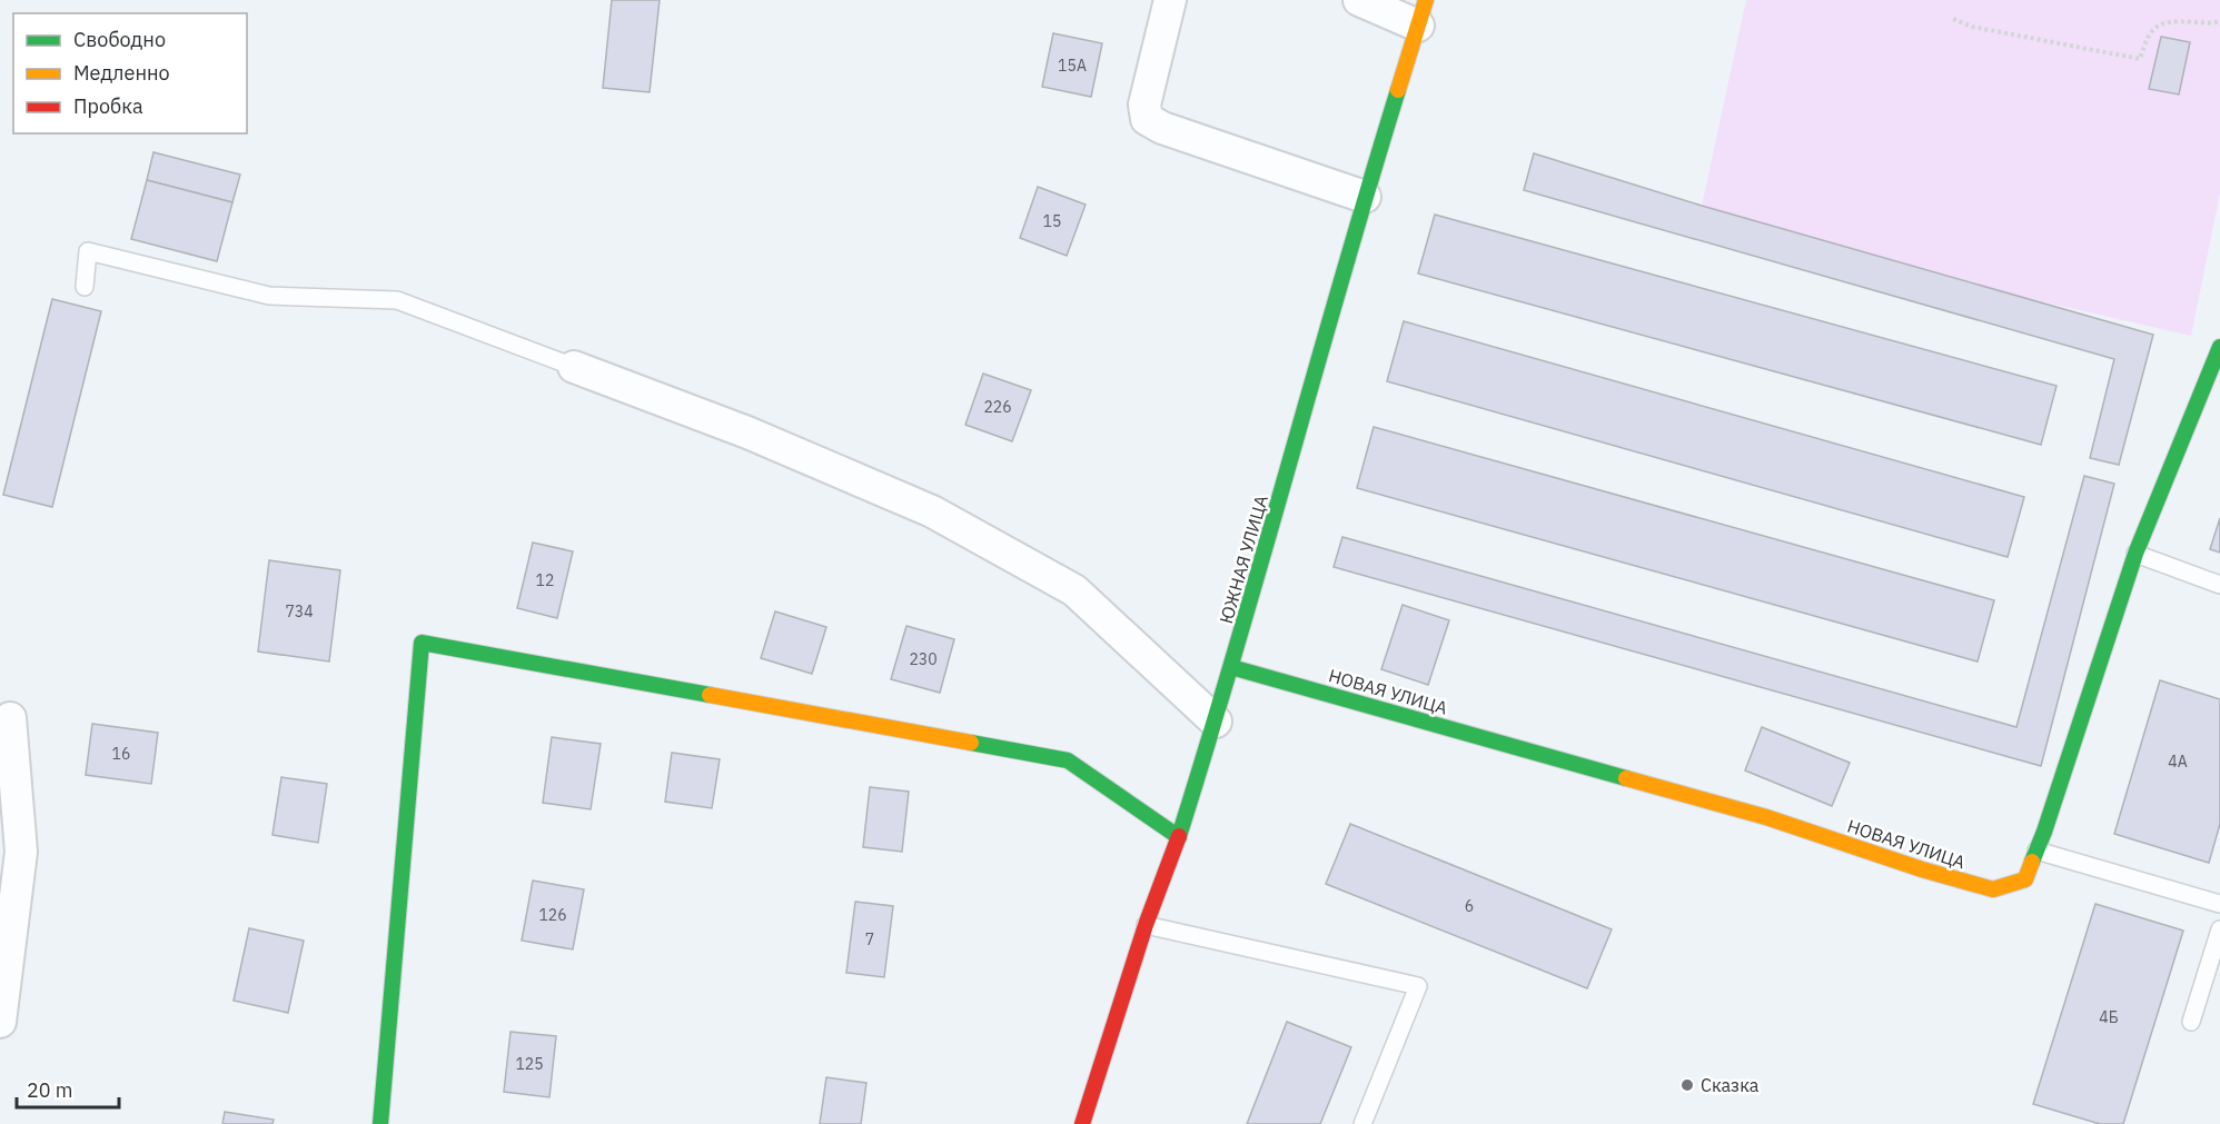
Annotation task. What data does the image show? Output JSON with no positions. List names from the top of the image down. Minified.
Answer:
{"streets":{"street":["ЮЖНАЯ УЛИЦА","НОВАЯ УЛИЦА"]},"crossings":[["ЮЖНАЯ УЛИЦА","НОВАЯ УЛИЦА"]],"places":["Сказка"],"house_numbers":["15А","15","226","12","734","230","16","4А","6","126","7","4Б","125"],"legend":["Свободно","Медленно","Пробка"],"scale_bar":"20 m"}
